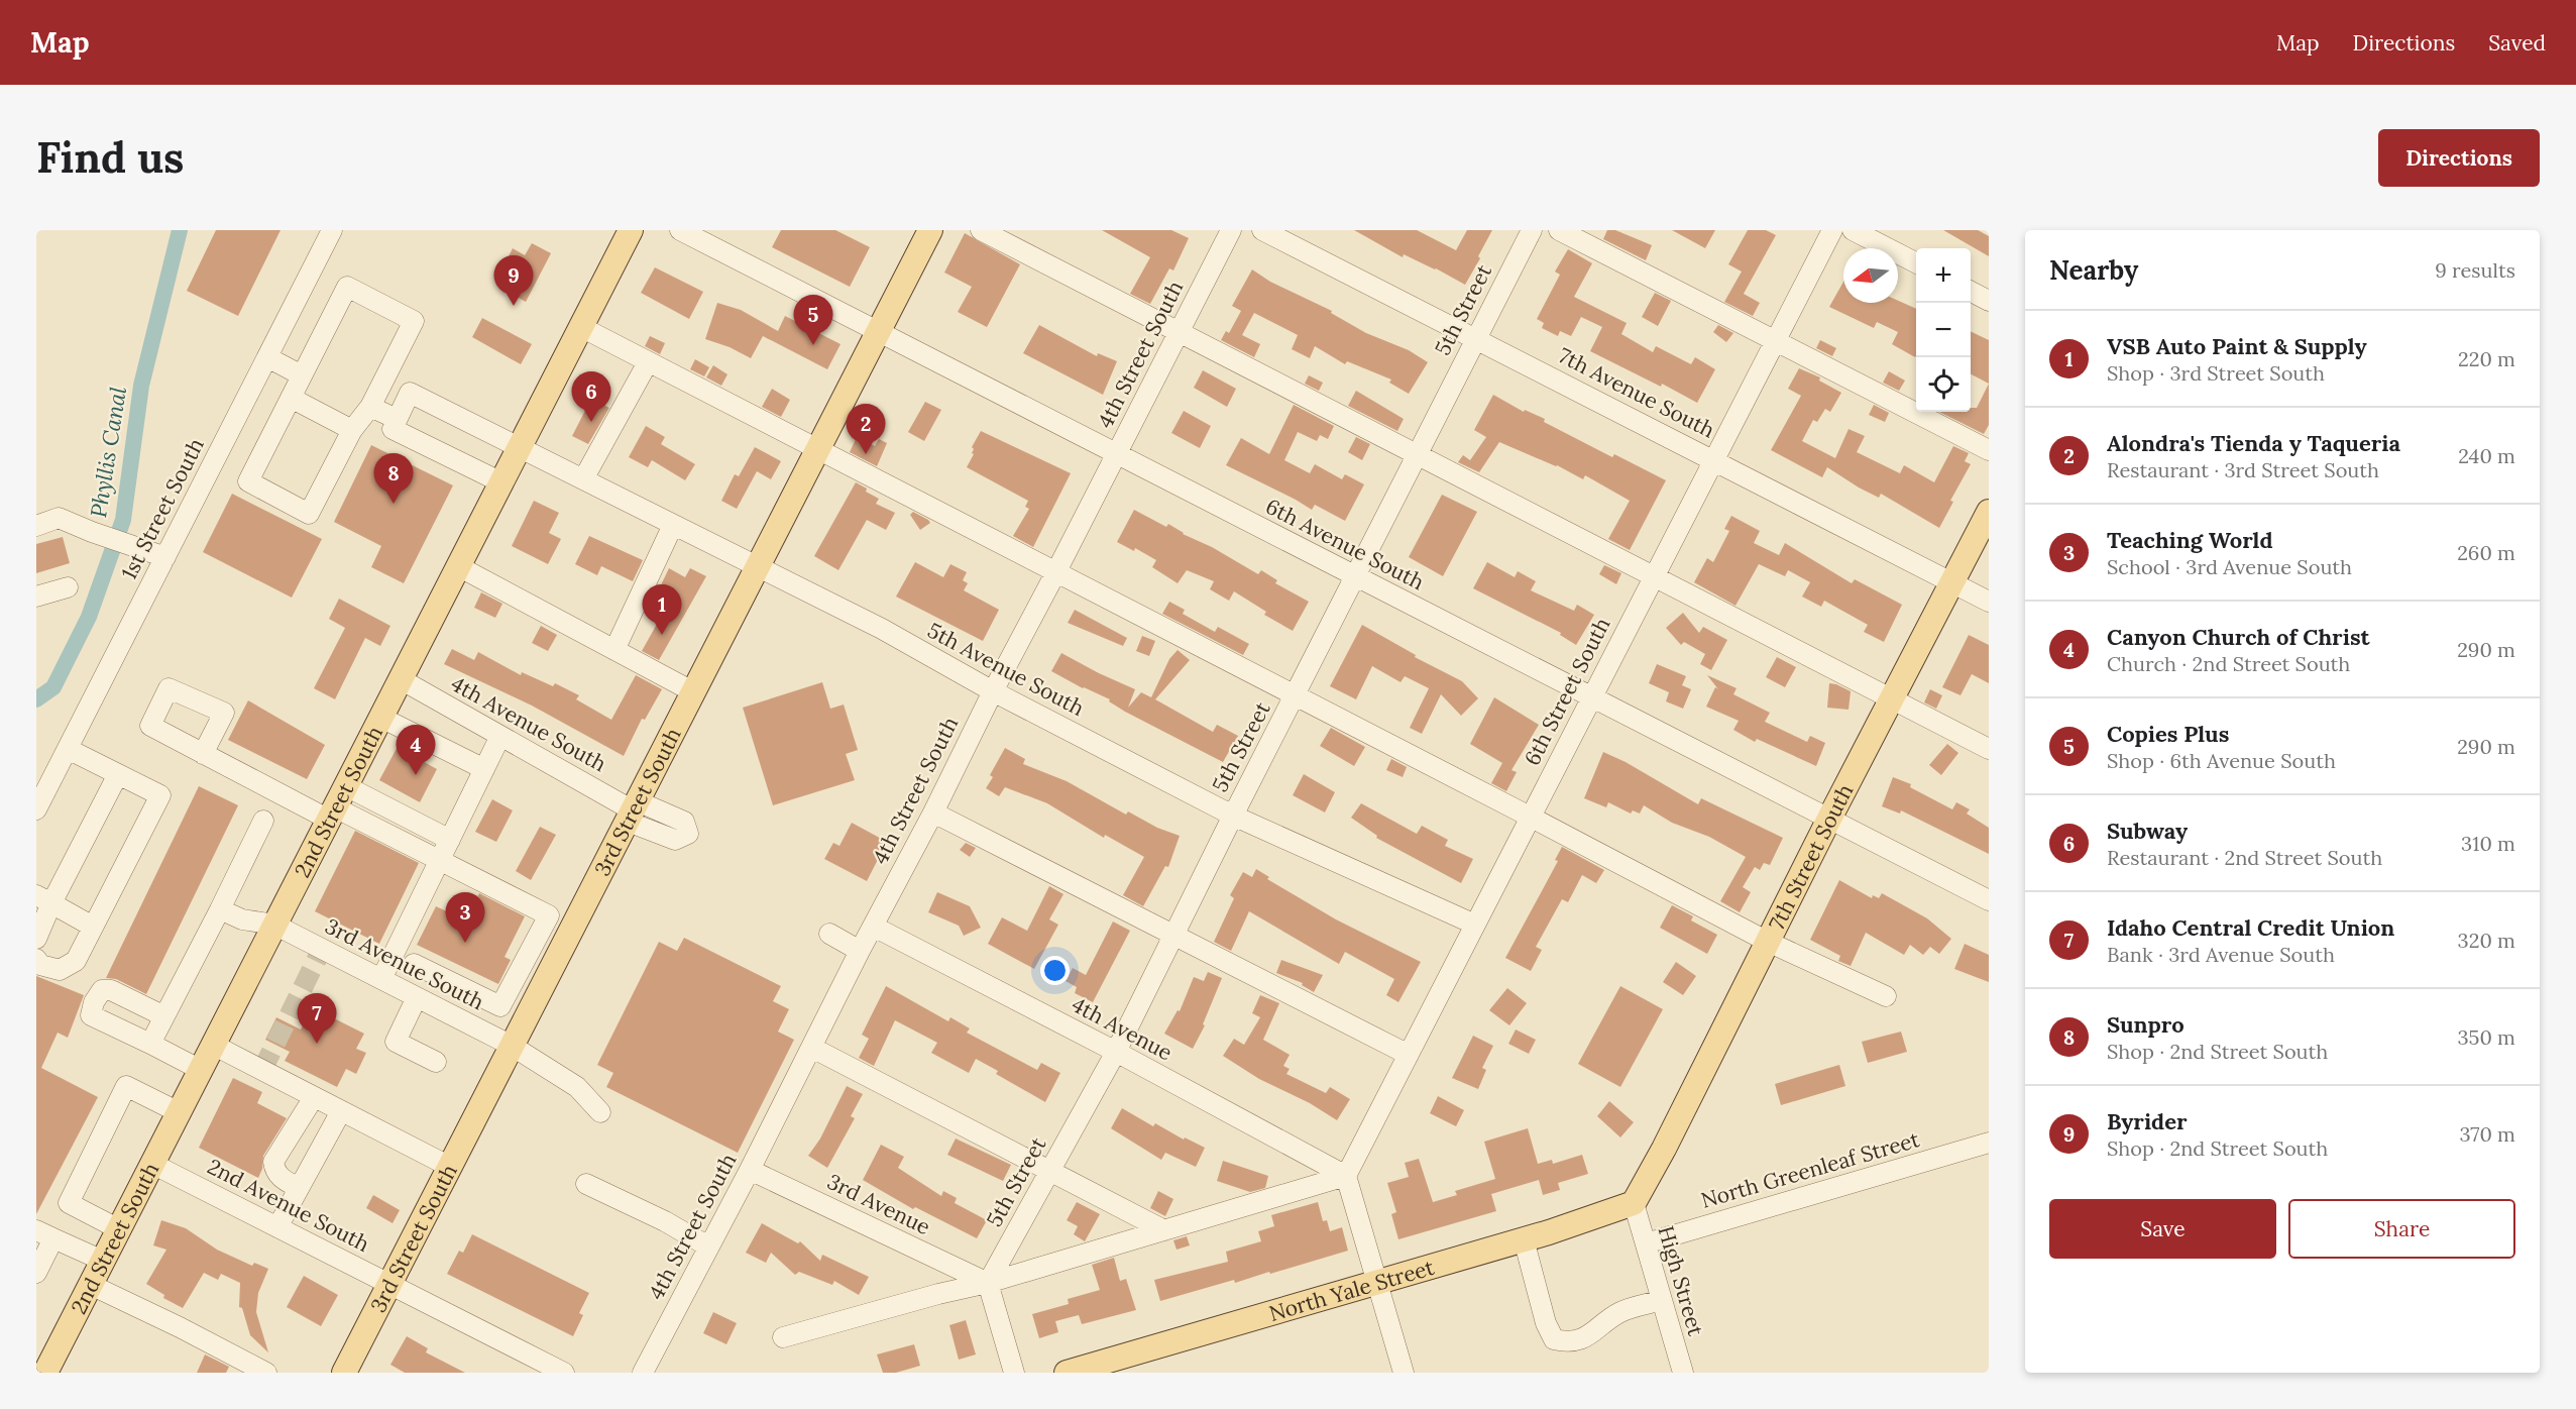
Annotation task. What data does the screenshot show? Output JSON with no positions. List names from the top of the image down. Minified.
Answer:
{"streets":{"main road":["2nd Street South","3rd Street South","7th Street South","North Yale Street"],"street":["5th Street","4th Street South","7th Avenue South","1st Street South","6th Avenue South","5th Avenue South","6th Street South","4th Avenue South","3rd Avenue South","4th Avenue","North Greenleaf Street","3rd Avenue","2nd Avenue South","High Street"]},"crossings":[["5th Street","7th Avenue South"],["5th Street","6th Avenue South"],["5th Street","5th Avenue South"],["5th Street","4th Avenue"],["5th Street","3rd Avenue"],["4th Street South","6th Avenue South"],["4th Street South","5th Avenue South"],["4th Street South","4th Avenue"],["4th Street South","3rd Avenue"],["7th Avenue South","6th Street South"],["7th Avenue South","7th Street South"],["6th Avenue South","6th Street South"],["6th Avenue South","3rd Street South"],["6th Avenue South","7th Street South"],["5th Avenue South","6th Street South"],["5th Avenue South","2nd Street South"],["5th Avenue South","3rd Street South"],["6th Street South","4th Avenue"],["4th Avenue South","2nd Street South"],["4th Avenue South","3rd Street South"],["2nd Street South","3rd Avenue South"],["2nd Street South","2nd Avenue South"],["3rd Street South","3rd Avenue South"],["3rd Street South","2nd Avenue South"],["7th Street South","High Street"],["7th Street South","North Yale Street"],["North Greenleaf Street","High Street"],["High Street","North Yale Street"]],"water":["Phyllis Canal"],"north":"left","page":{"header":"Map","nav":["Map","Directions","Saved"],"buttons":["Directions",["Save","Share"]],"title":"Find us","heading":["Nearby","9 results"],"map_buttons":["+","−"],"pins":["9","5","6","2","8","1","4","3","7"],"list":[{"mark":"1","name":"VSB Auto Paint & Supply","note":"Shop · 3rd Street South","value":"220 m"},{"mark":"2","name":"Alondra's Tienda y Taqueria","note":"Restaurant · 3rd Street South","value":"240 m"},{"mark":"3","name":"Teaching World","note":"School · 3rd Avenue South","value":"260 m"},{"mark":"4","name":"Canyon Church of Christ","note":"Church · 2nd Street South","value":"290 m"},{"mark":"5","name":"Copies Plus","note":"Shop · 6th Avenue South","value":"290 m"},{"mark":"6","name":"Subway","note":"Restaurant · 2nd Street South","value":"310 m"},{"mark":"7","name":"Idaho Central Credit Union","note":"Bank · 3rd Avenue South","value":"320 m"},{"mark":"8","name":"Sunpro","note":"Shop · 2nd Street South","value":"350 m"},{"mark":"9","name":"Byrider","note":"Shop · 2nd Street South","value":"370 m"}]}}
